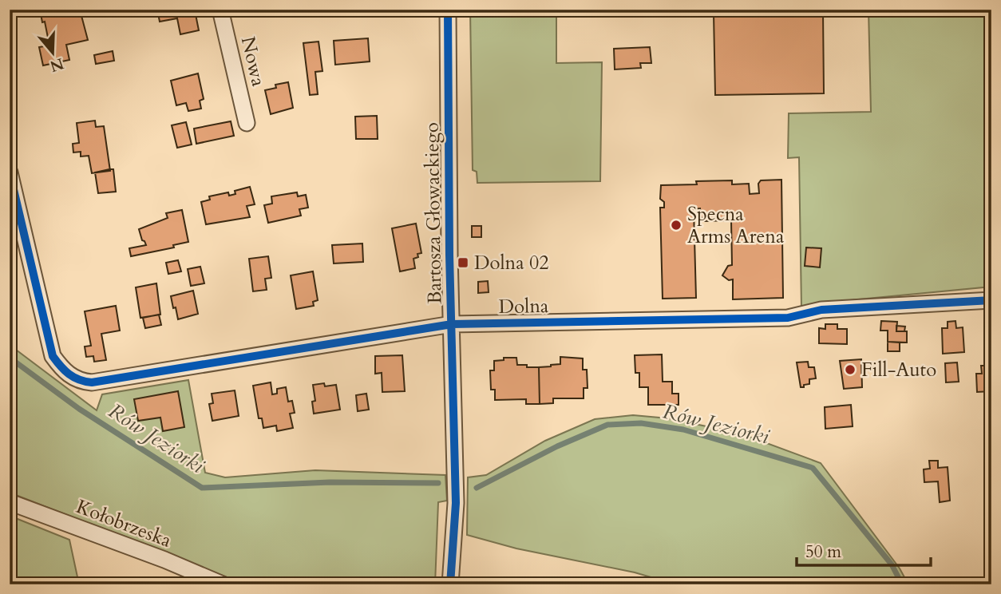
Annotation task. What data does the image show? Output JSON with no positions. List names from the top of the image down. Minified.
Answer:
{"streets":{"street":["Nowa","Bartosza Głowackiego","Dolna","Kołobrzeska"]},"crossings":[["Bartosza Głowackiego","Dolna"]],"water":["Rów Jeziorki"],"places":{"other":["Specna Arms Arena","Fill-Auto"],"transit":["Dolna 02"]},"scale_bar":"50 m","north":"bottom"}
